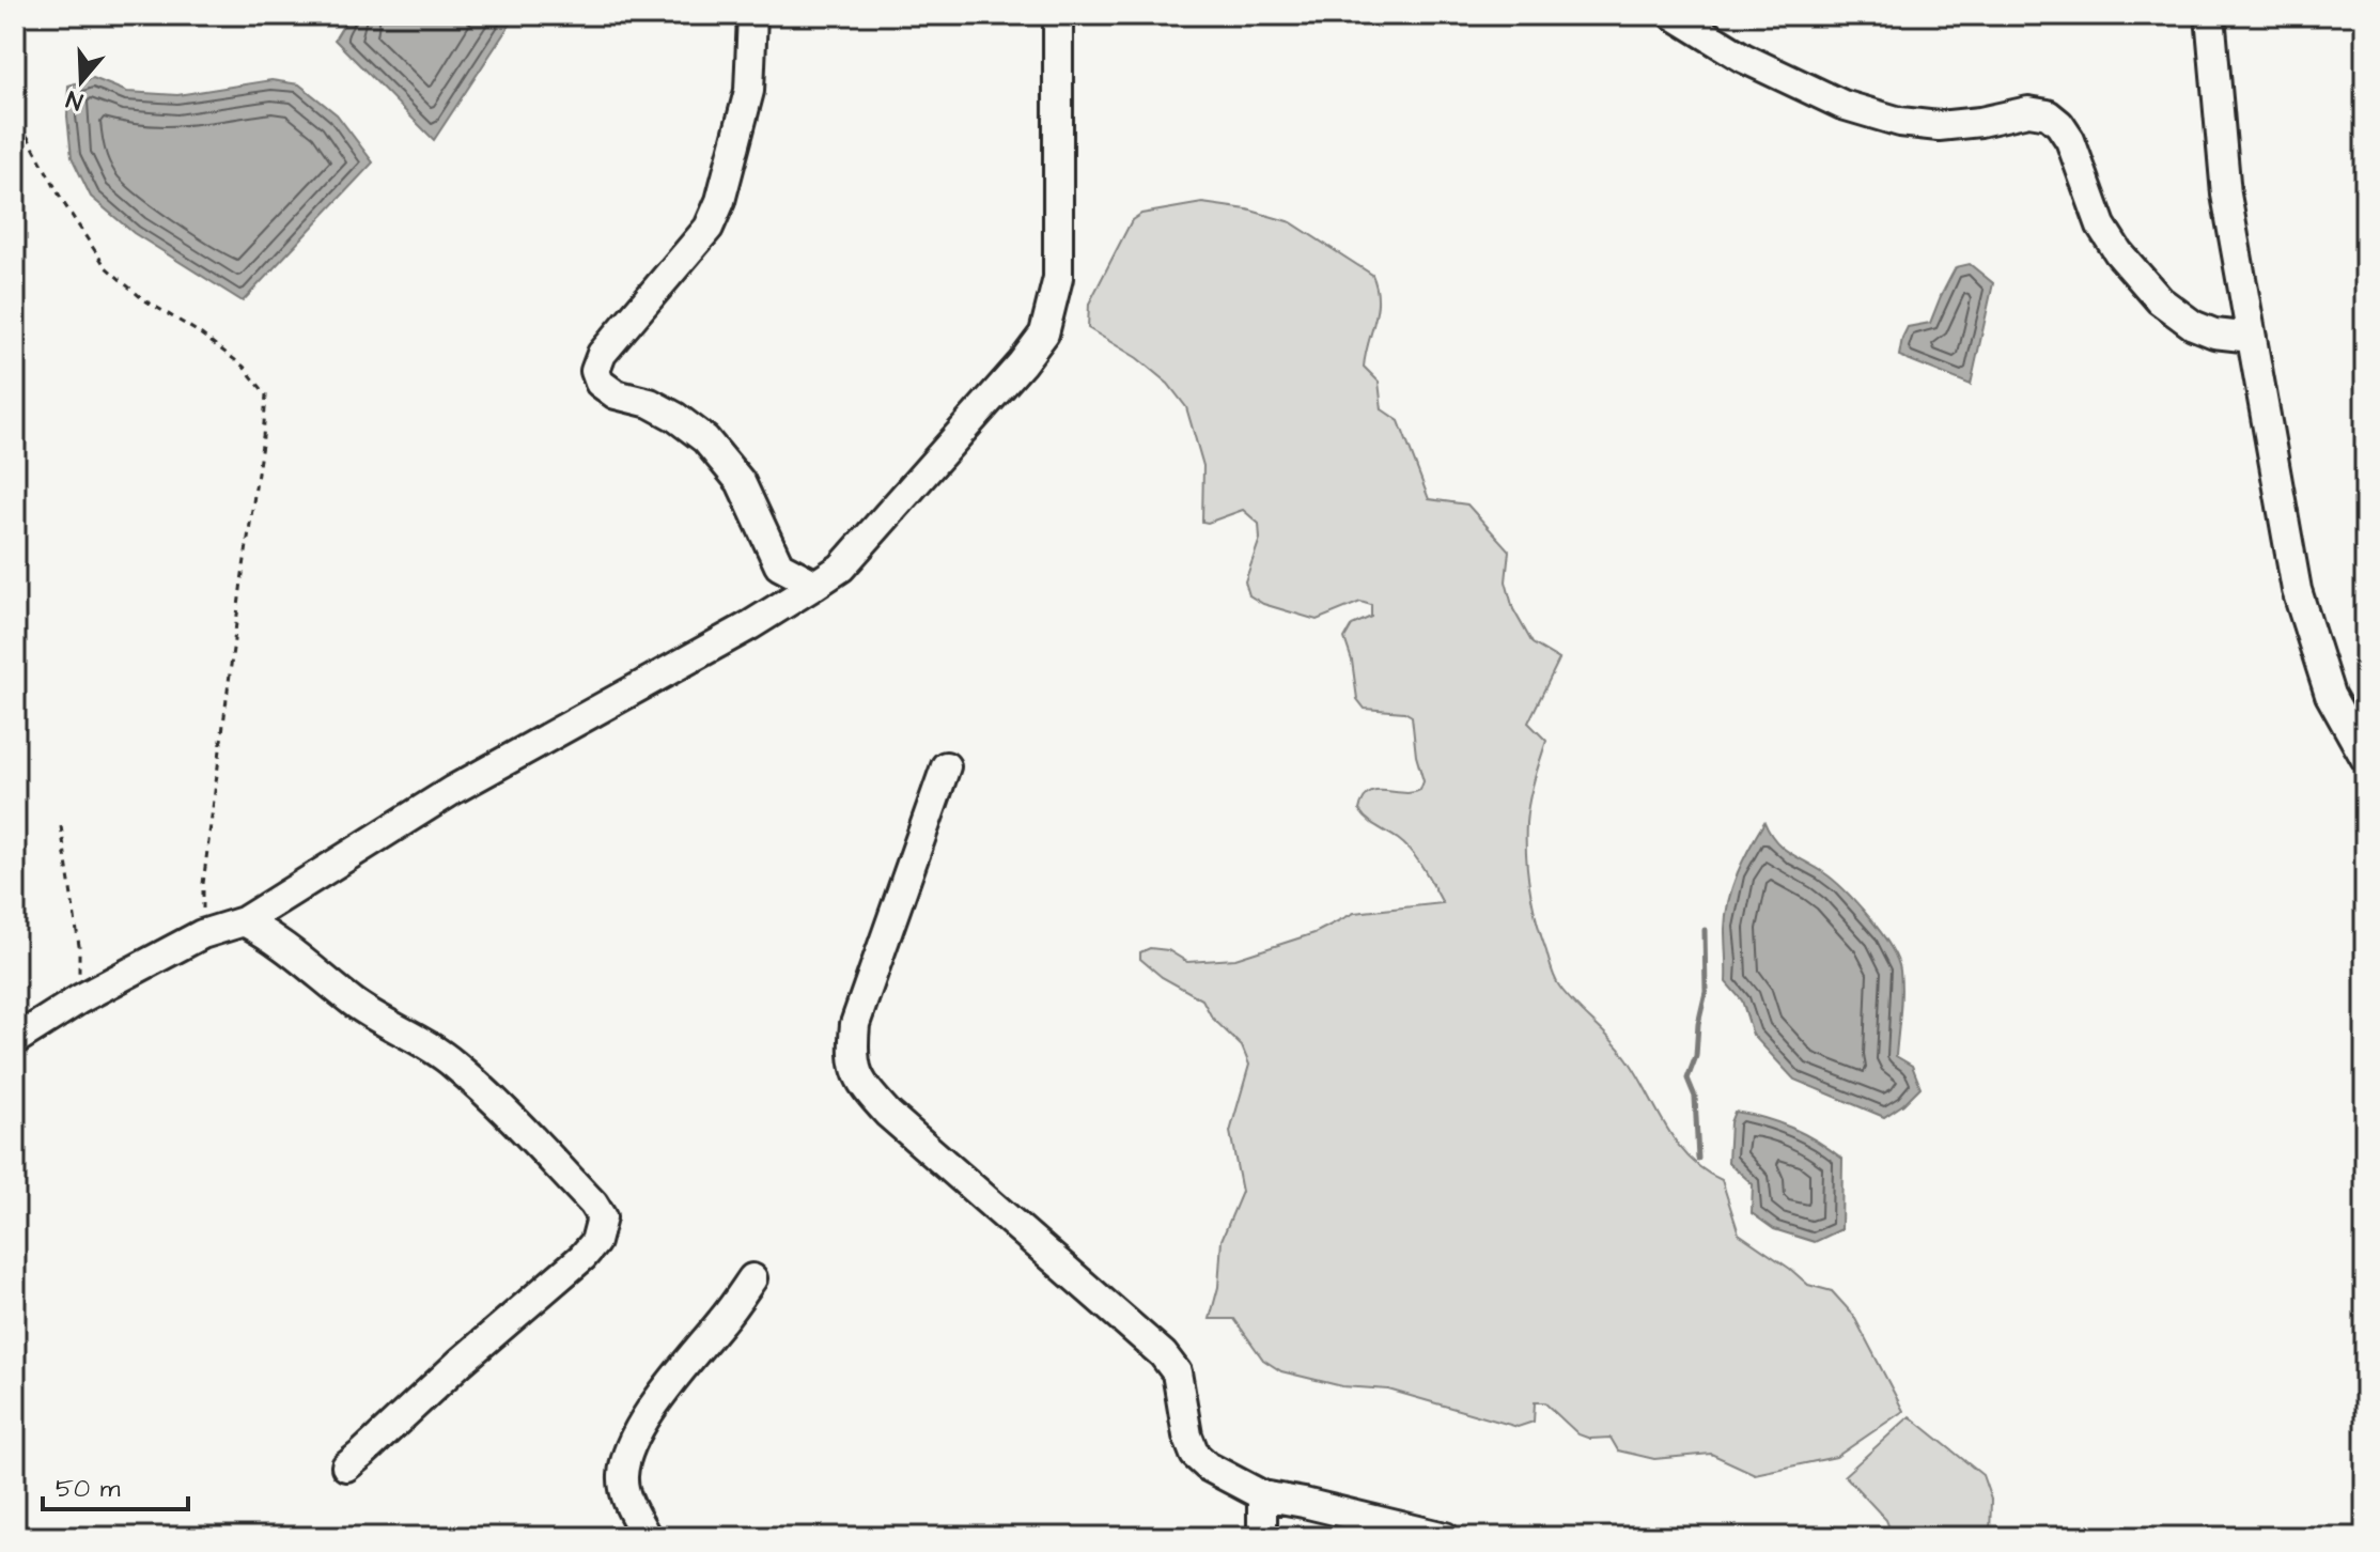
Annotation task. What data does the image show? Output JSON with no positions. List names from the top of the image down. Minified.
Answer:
{"scale_bar":"50 m","north":"bottom"}
